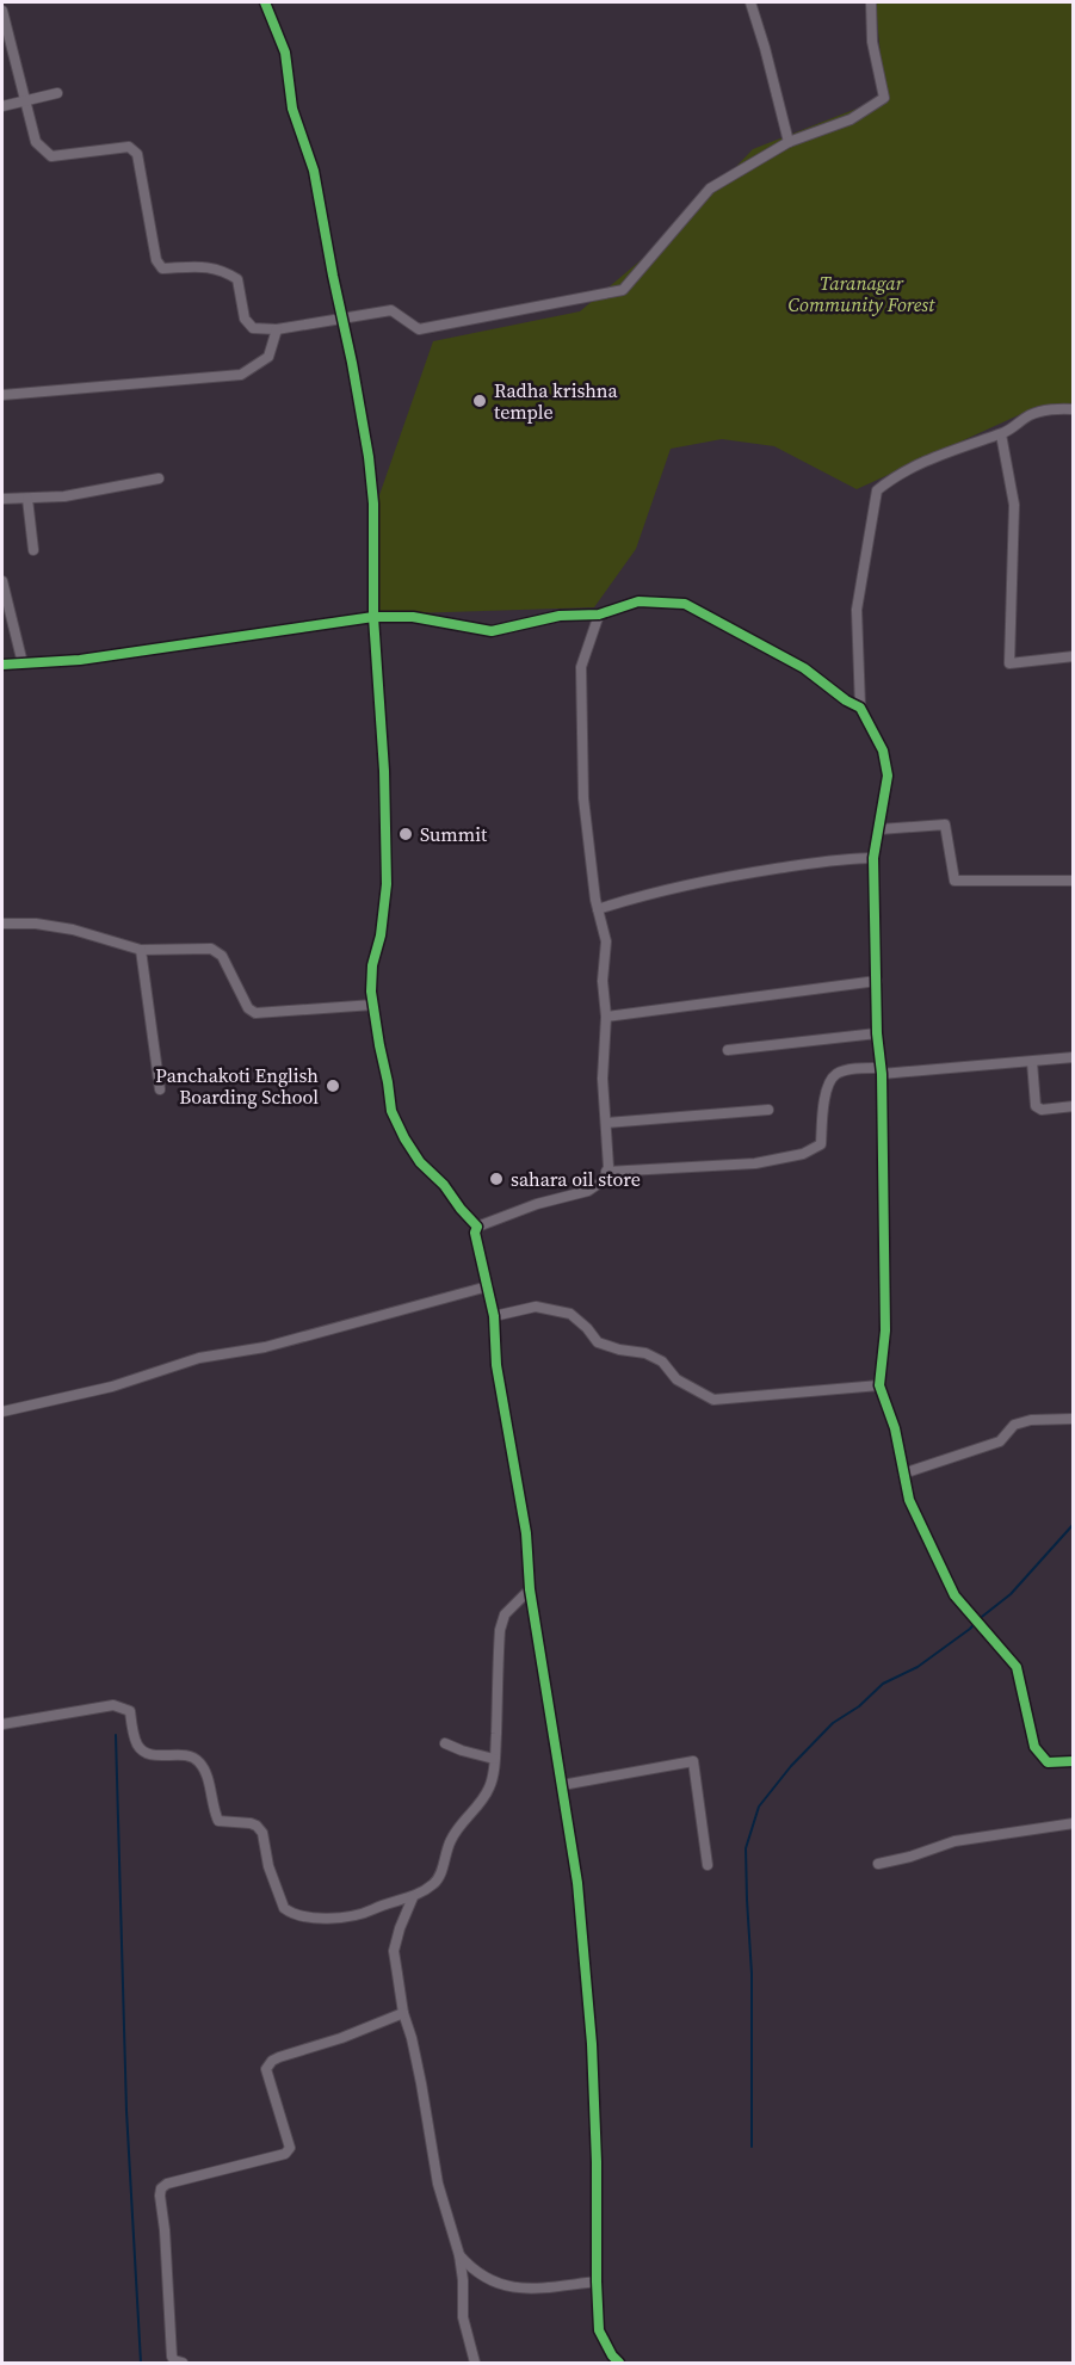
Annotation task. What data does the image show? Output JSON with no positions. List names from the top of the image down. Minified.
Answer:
{"parks":["Taranagar Community Forest"],"places":["Radha krishna temple","Summit","Panchakoti English Boarding School","sahara oil store"]}
